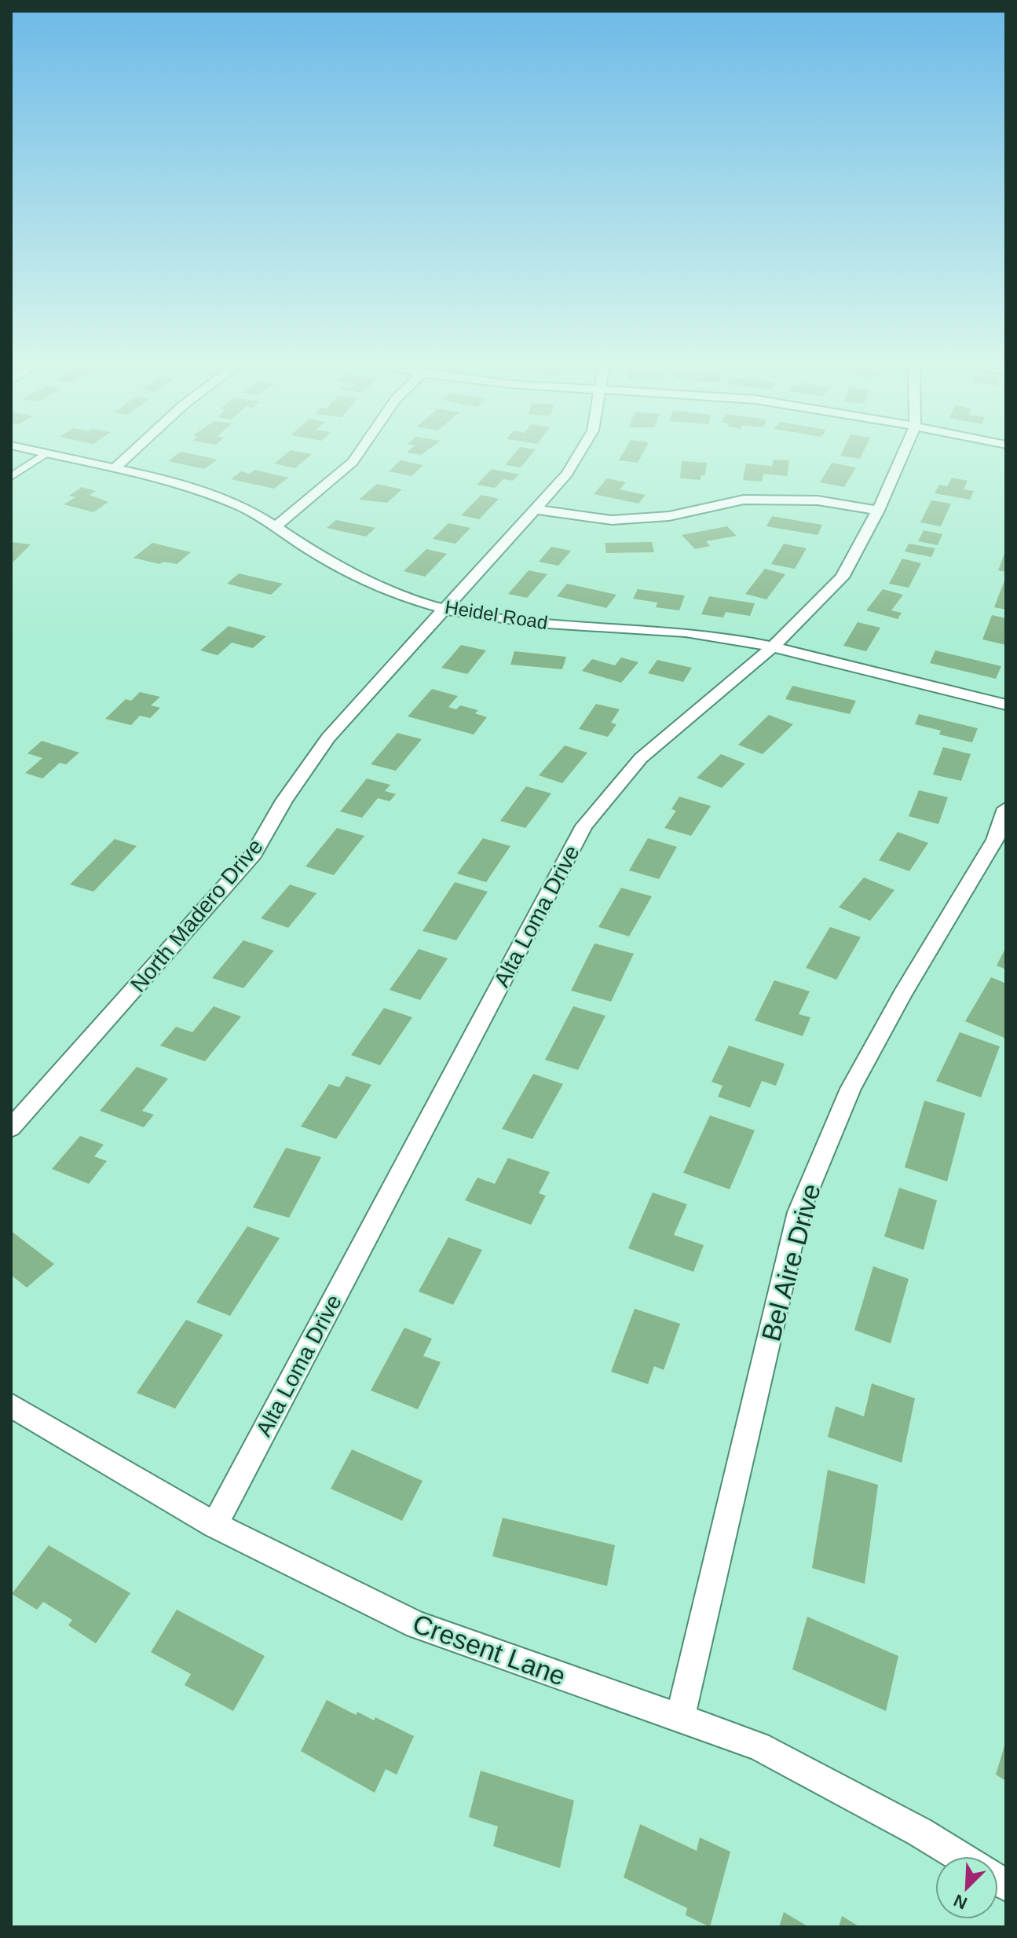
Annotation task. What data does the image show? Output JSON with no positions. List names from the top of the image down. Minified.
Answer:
{"streets":{"street":["Heidel Road","North Madero Drive","Alta Loma Drive","Bel Aire Drive","Cresent Lane"]},"crossings":[["Heidel Road","North Madero Drive"],["Heidel Road","Alta Loma Drive"],["Alta Loma Drive","Cresent Lane"],["Bel Aire Drive","Cresent Lane"]],"north":"bottom left"}
